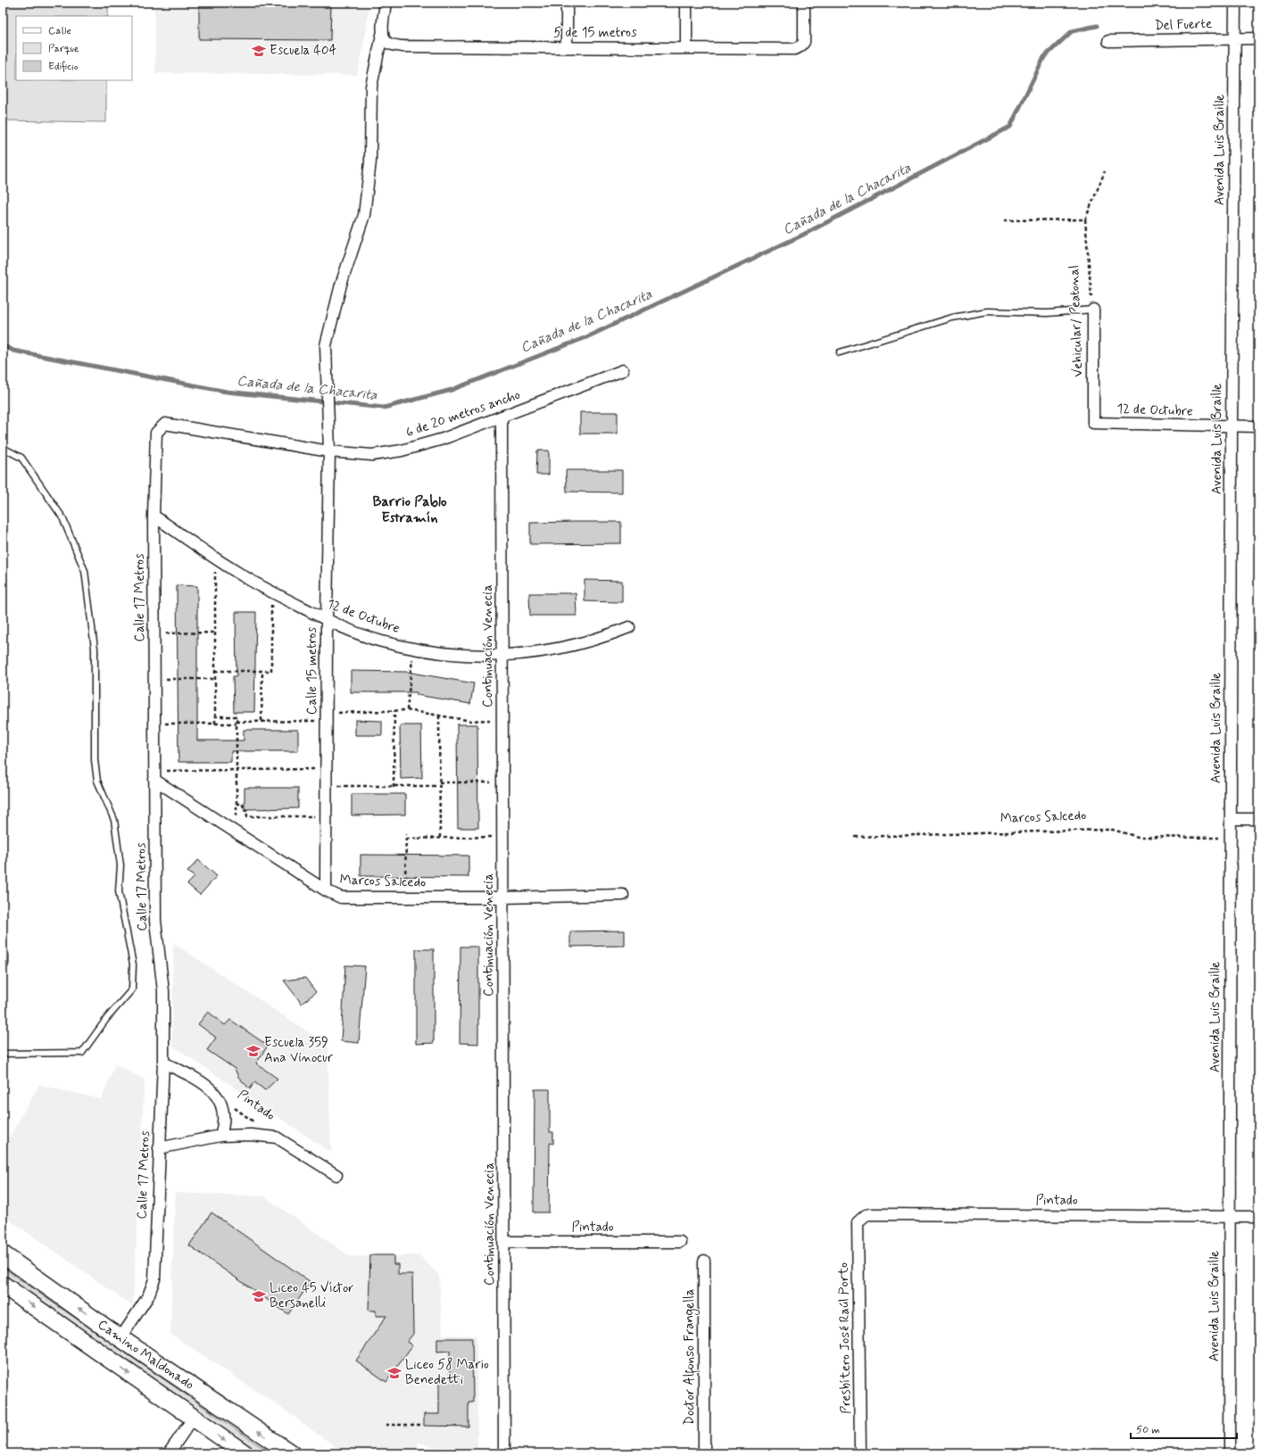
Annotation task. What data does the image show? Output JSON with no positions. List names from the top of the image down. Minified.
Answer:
{"streets":{"main road":["Camino Maldonado"],"street":["Del Fuerte","5 de 15 metros","Avenida Luis Braille","Vehicular/ Peatonal","12 de Octubre","6 de 20 metros ancho","Calle 17 Metros","Continuación Venecia","Calle 15 metros","Marcos Salcedo","Pintado","Presbítero José Raúl Porto","Doctor Alfonso Frangella"]},"crossings":[["Del Fuerte","Avenida Luis Braille"],["5 de 15 metros","Calle 15 metros"],["Avenida Luis Braille","12 de Octubre"],["Avenida Luis Braille","Marcos Salcedo"],["Avenida Luis Braille","Pintado"],["Vehicular/ Peatonal","12 de Octubre"],["12 de Octubre","Calle 17 Metros"],["12 de Octubre","Continuación Venecia"],["12 de Octubre","Calle 15 metros"],["6 de 20 metros ancho","Calle 17 Metros"],["6 de 20 metros ancho","Continuación Venecia"],["6 de 20 metros ancho","Calle 15 metros"],["Calle 17 Metros","Marcos Salcedo"],["Calle 17 Metros","Pintado"],["Calle 17 Metros","Camino Maldonado"],["Continuación Venecia","Marcos Salcedo"],["Continuación Venecia","Pintado"],["Calle 15 metros","Marcos Salcedo"],["Pintado","Presbítero José Raúl Porto"]],"districts":["Barrio Pablo Estramín"],"water":["Cañada de la Chacarita"],"places":{"school or university":["Escuela 404","Escuela 359 Ana Vinocur","Liceo 45 Víctor Bersanelli","Liceo 58 Mario Benedetti"]},"legend":["Calle","Parque","Edificio"],"scale_bar":"50 m"}
